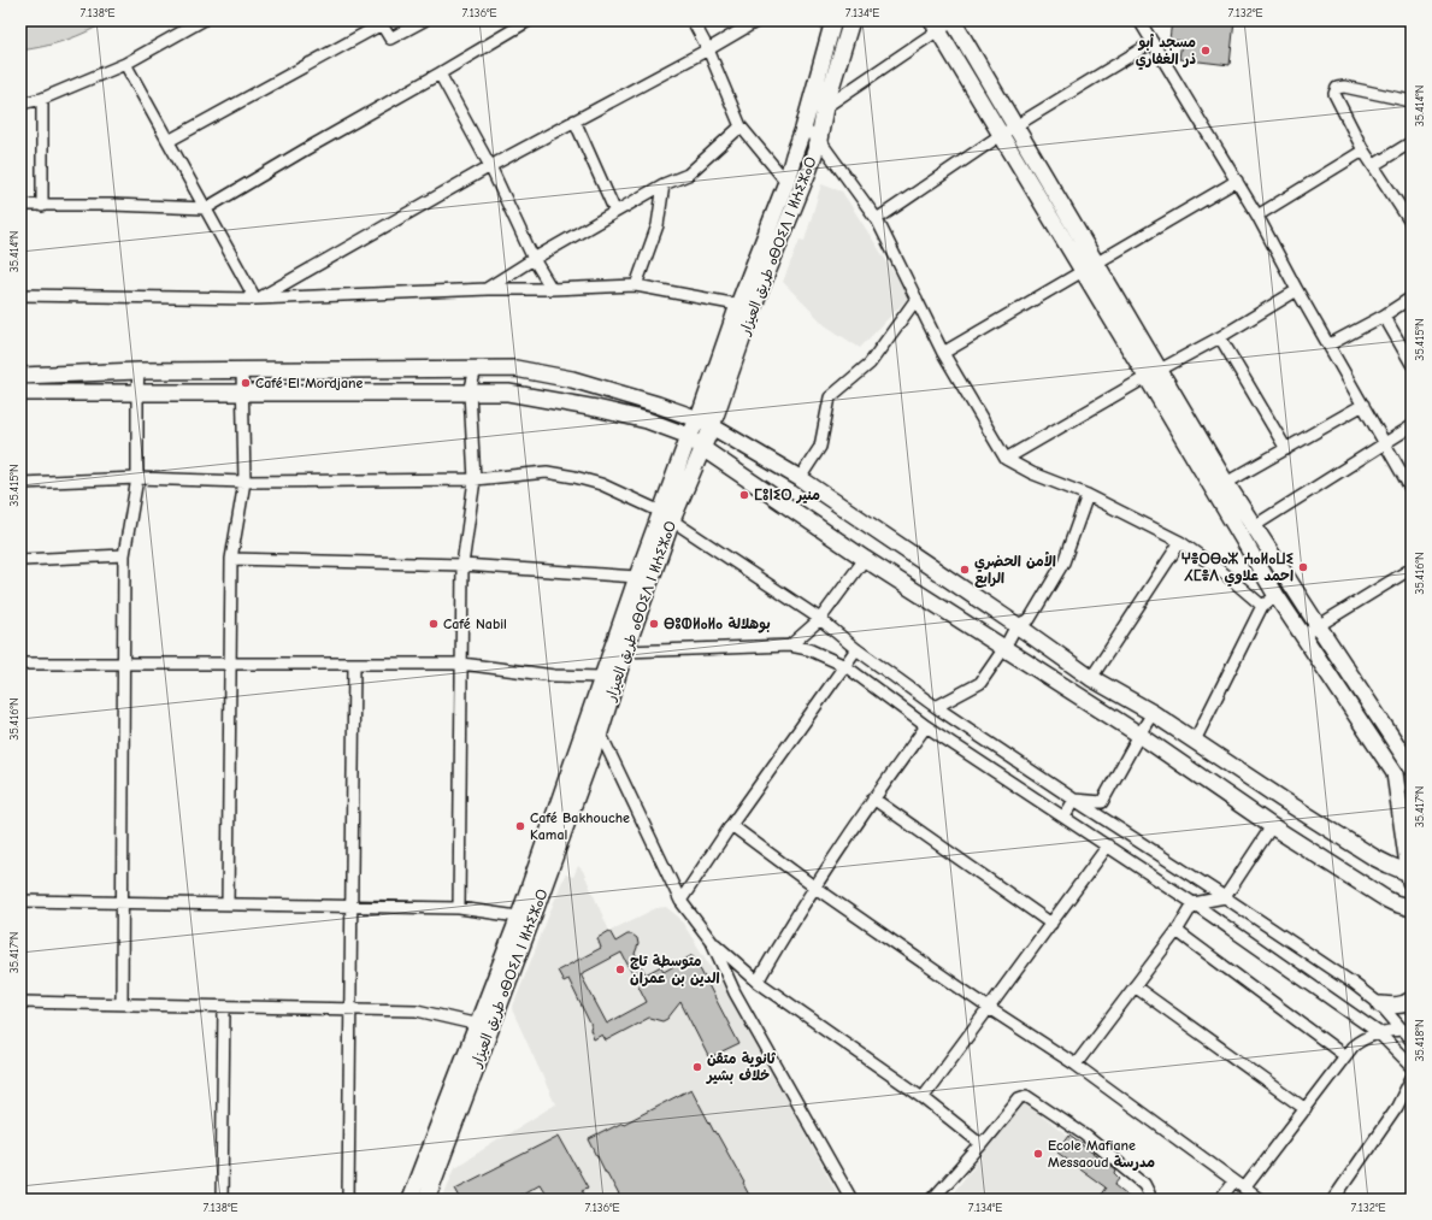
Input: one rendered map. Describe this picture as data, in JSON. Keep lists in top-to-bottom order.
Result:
{
  "streets": {
    "main road": ["طريق العيزار ⴰⴱⵔⵉⴷ ⵏ ⵍⵄⵉⵣⴰⵔ"]
  },
  "places": [
    "مسجد أبو ذر الغفاري",
    "Café El Mordjane",
    "ⵎⵓⵏⵉⵔ منير",
    "ⵖⴻⵔⴱⴰⵣ ⵄⴰⵍⴰⵡⵉ ⵃⵎⴻⴷ احمد علاوي",
    "الأمن الحضري الرابع",
    "Café Nabil",
    "ⴱⵓⵀⵍⴰⵍⴰ بوهلالة",
    "Café Bakhouche Kamal",
    "متوسطة تاج الدين بن عمران",
    "ثانوية متقن خلاف بشير",
    "Ecole Mafiane Messaoud مدرسة"
  ],
  "coordinates": [
    "7.138°E",
    "7.136°E",
    "7.134°E",
    "7.132°E",
    "35.414°N",
    "35.415°N",
    "35.416°N",
    "35.417°N",
    "35.418°N"
  ]
}
